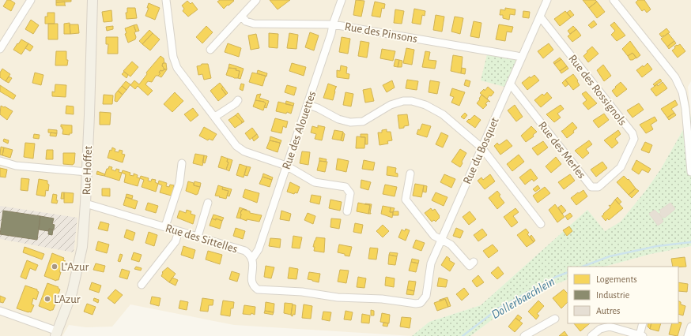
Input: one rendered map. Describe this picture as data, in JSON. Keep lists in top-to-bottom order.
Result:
{
  "streets": {
    "main road": ["Rue Hoffet"],
    "street": [
      "Rue des Pinsons",
      "Rue des Rossignols",
      "Rue des Alouettes",
      "Rue des Merles",
      "Rue du Bosquet",
      "Rue des Sittelles"
    ]
  },
  "crossings": [
    ["Rue des Pinsons", "Rue des Alouettes"],
    ["Rue des Pinsons", "Rue du Bosquet"],
    ["Rue des Rossignols", "Rue des Merles"],
    ["Rue des Rossignols", "Rue du Bosquet"],
    ["Rue des Alouettes", "Rue des Sittelles"],
    ["Rue des Merles", "Rue du Bosquet"],
    ["Rue du Bosquet", "Rue des Sittelles"],
    ["Rue Hoffet", "Rue des Sittelles"]
  ],
  "water": ["Dollerbaechlein"],
  "places": ["L\"Azur", "L'Azur"],
  "legend": ["Logements", "Industrie", "Autres"]
}
